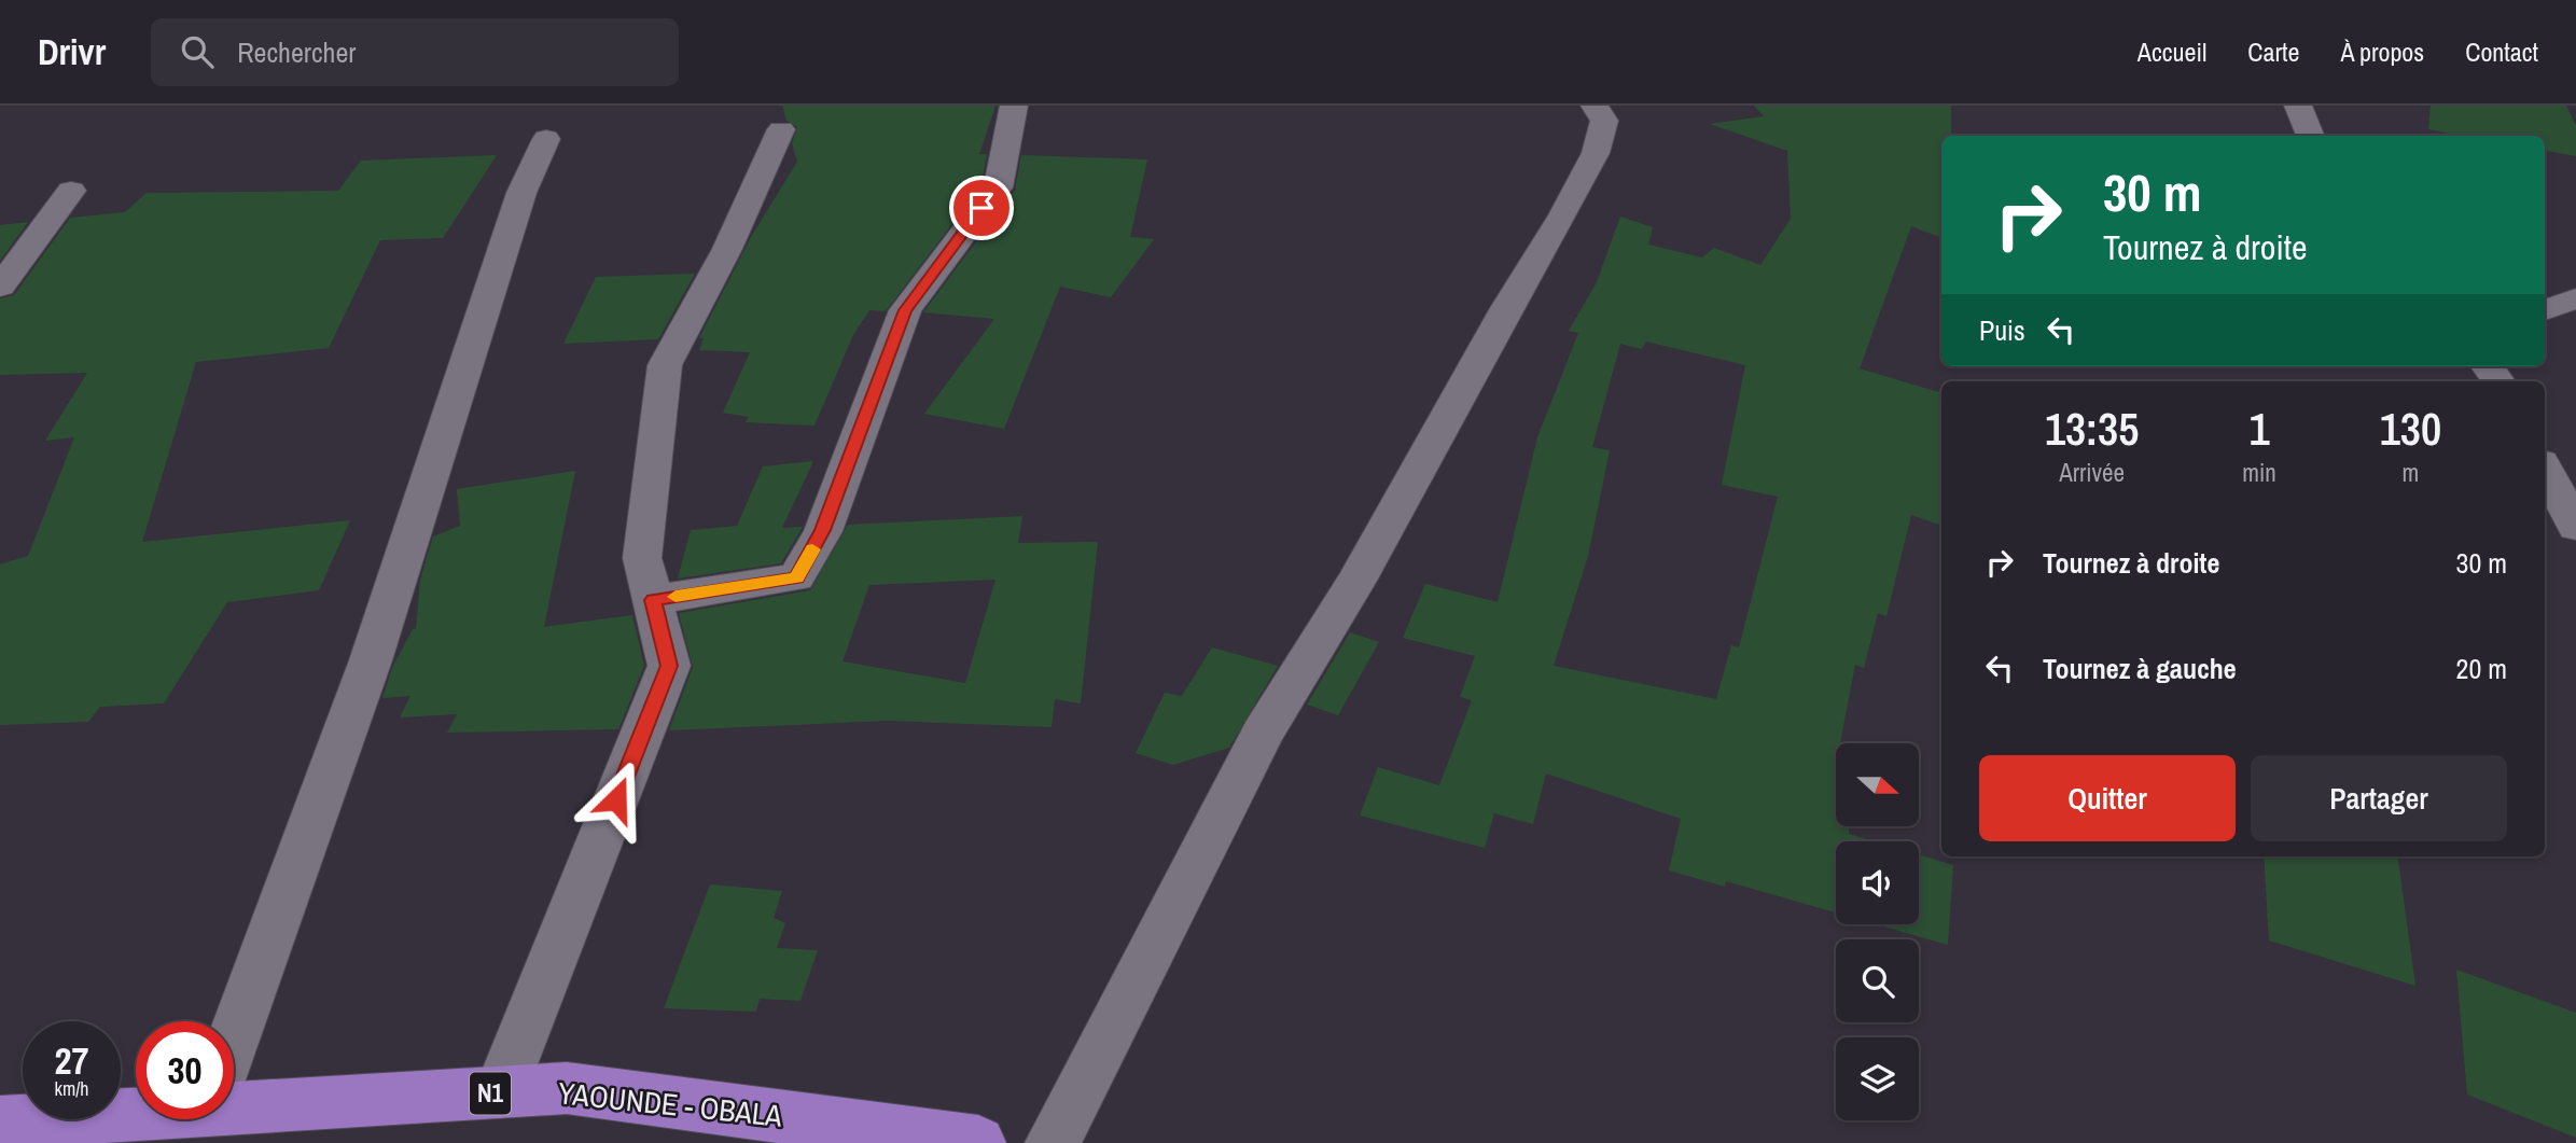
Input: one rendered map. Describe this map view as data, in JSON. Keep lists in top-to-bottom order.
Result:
{
  "streets": {
    "highway": ["N1", "YAOUNDE - OBALA"]
  },
  "north": "right",
  "page": {
    "header": "Drivr",
    "search": "Rechercher",
    "nav": [
      "Accueil",
      "Carte",
      "À propos",
      "Contact"
    ],
    "turn": ["30 m", "Tournez à droite"],
    "then": "Puis",
    "eta": [
      "13:35",
      "Arrivée",
      "1",
      "min",
      "130",
      "m"
    ],
    "list": [
      {
        "name": "Tournez à droite",
        "value": "30 m"
      },
      {
        "name": "Tournez à gauche",
        "value": "20 m"
      }
    ],
    "buttons": ["Quitter", "Partager"],
    "speed": "27 km/h",
    "limit": "30"
  }
}
